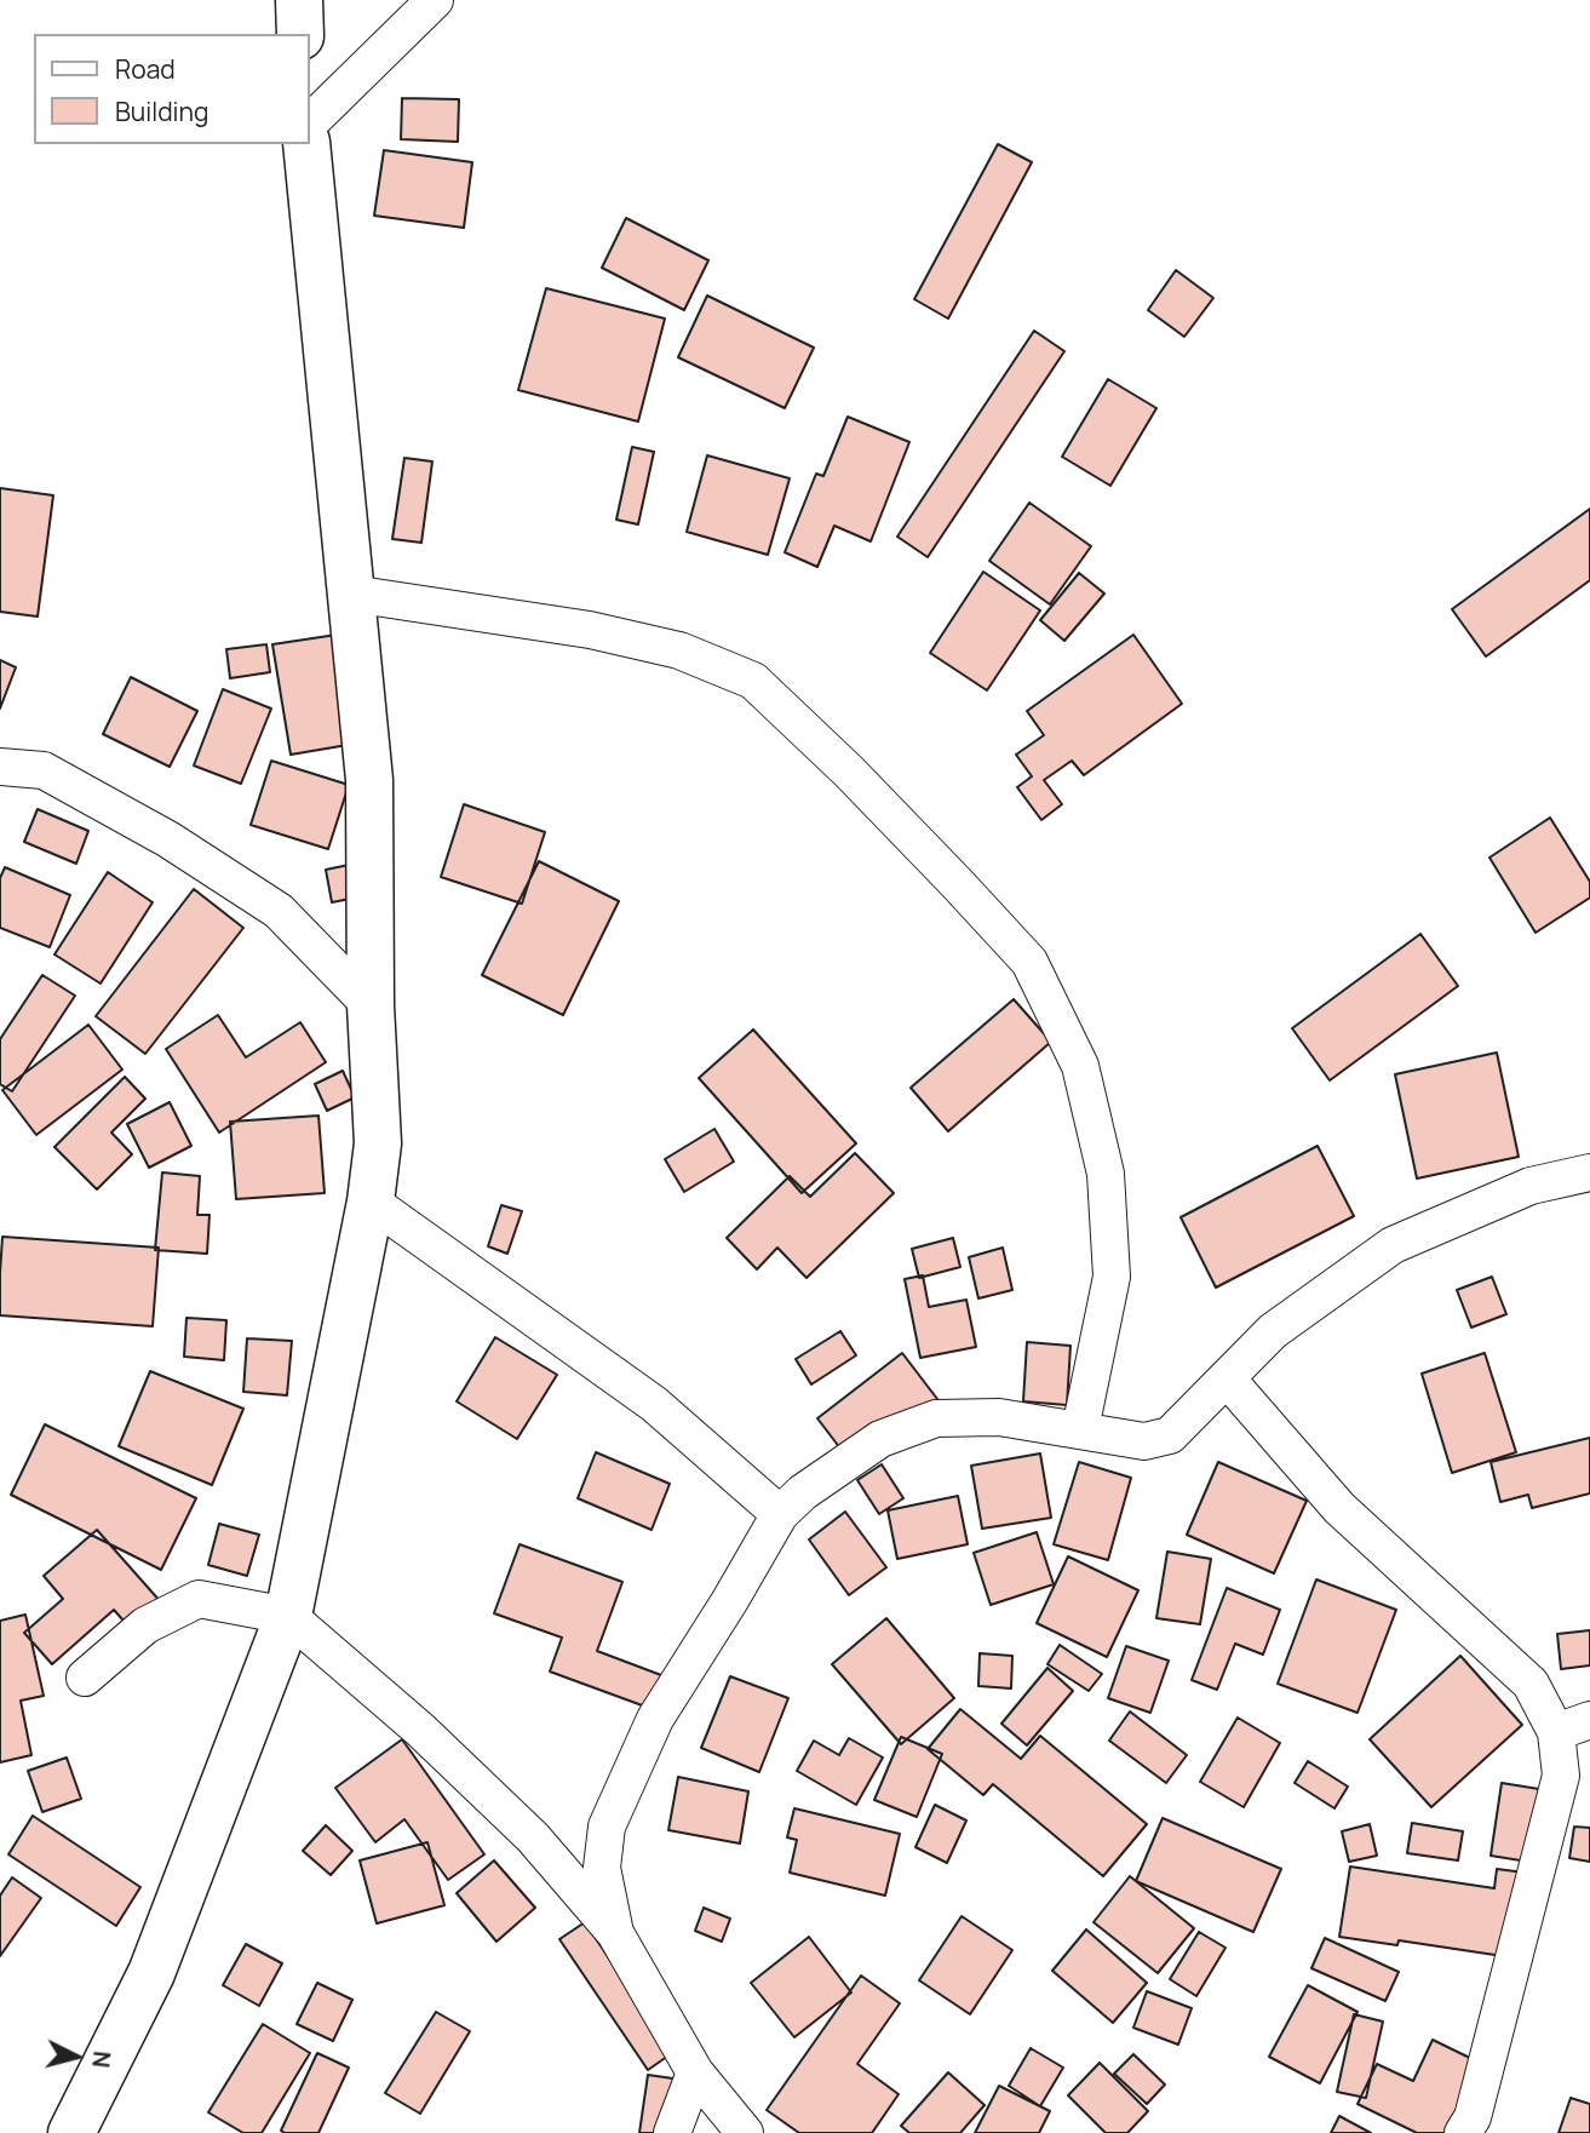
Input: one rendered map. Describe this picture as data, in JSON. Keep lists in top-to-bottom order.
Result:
{
  "legend": ["Road", "Building"],
  "north": "right"
}
